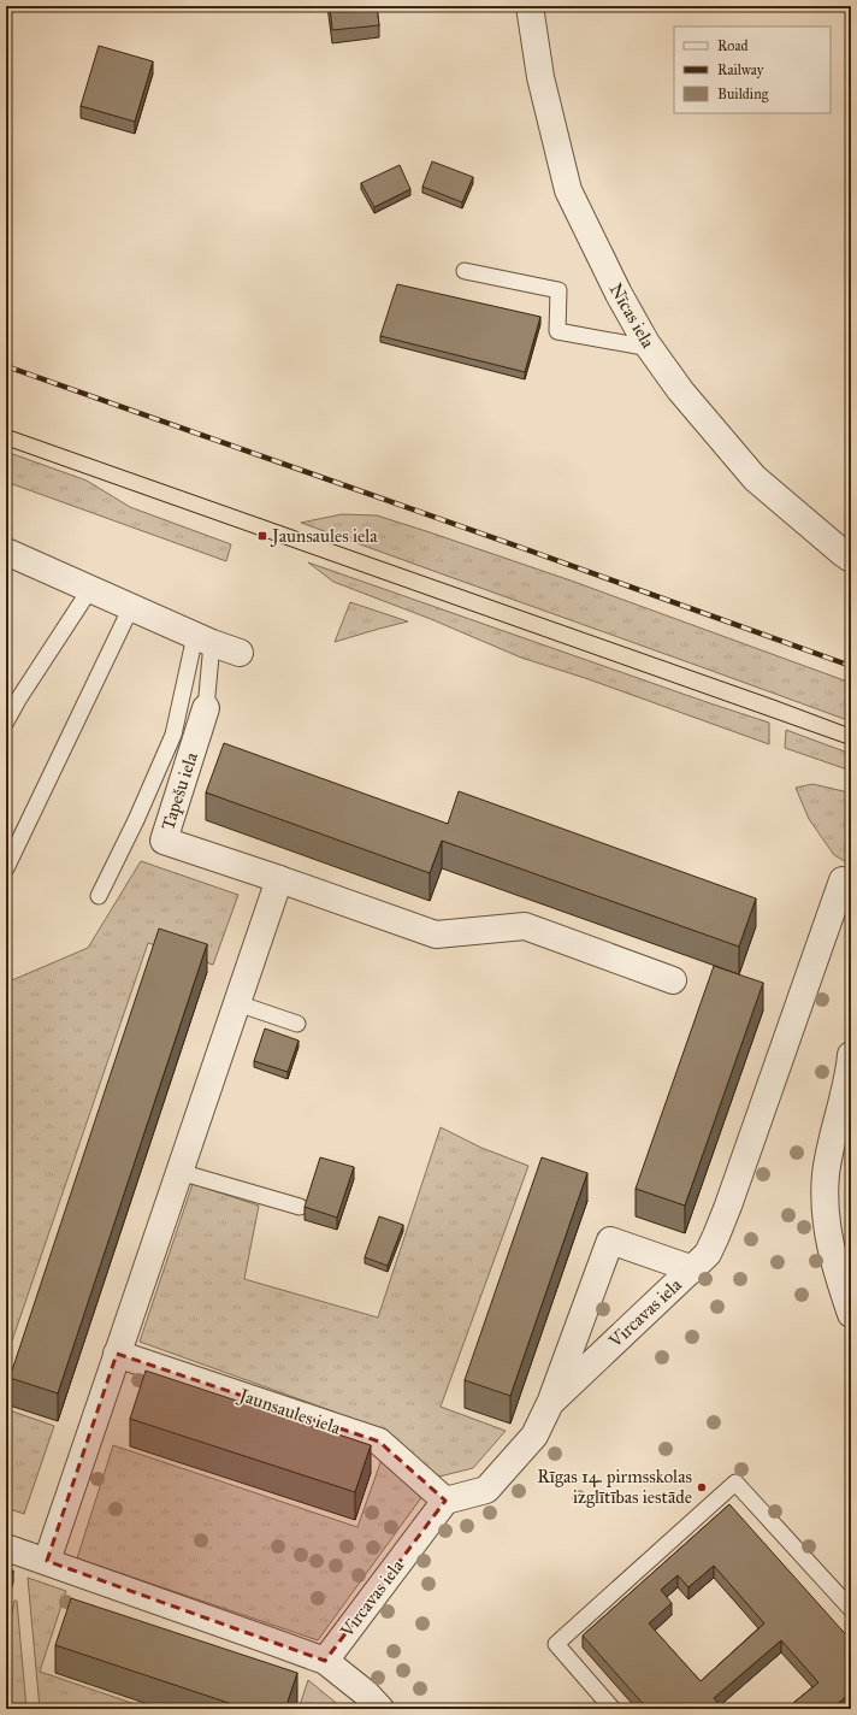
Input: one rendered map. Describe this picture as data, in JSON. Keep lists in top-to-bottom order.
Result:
{
  "streets": {
    "street": [
      "Nīcas iela",
      "Tapešu iela",
      "Vircavas iela",
      "Jaunsaules iela"
    ]
  },
  "crossings": [
    ["Vircavas iela", "Jaunsaules iela"]
  ],
  "places": {
    "transit": ["Jaunsaules iela"],
    "other": ["Rīgas 14. pirmsskolas izglītības iestāde"]
  },
  "legend": ["Road", "Railway", "Building"]
}
